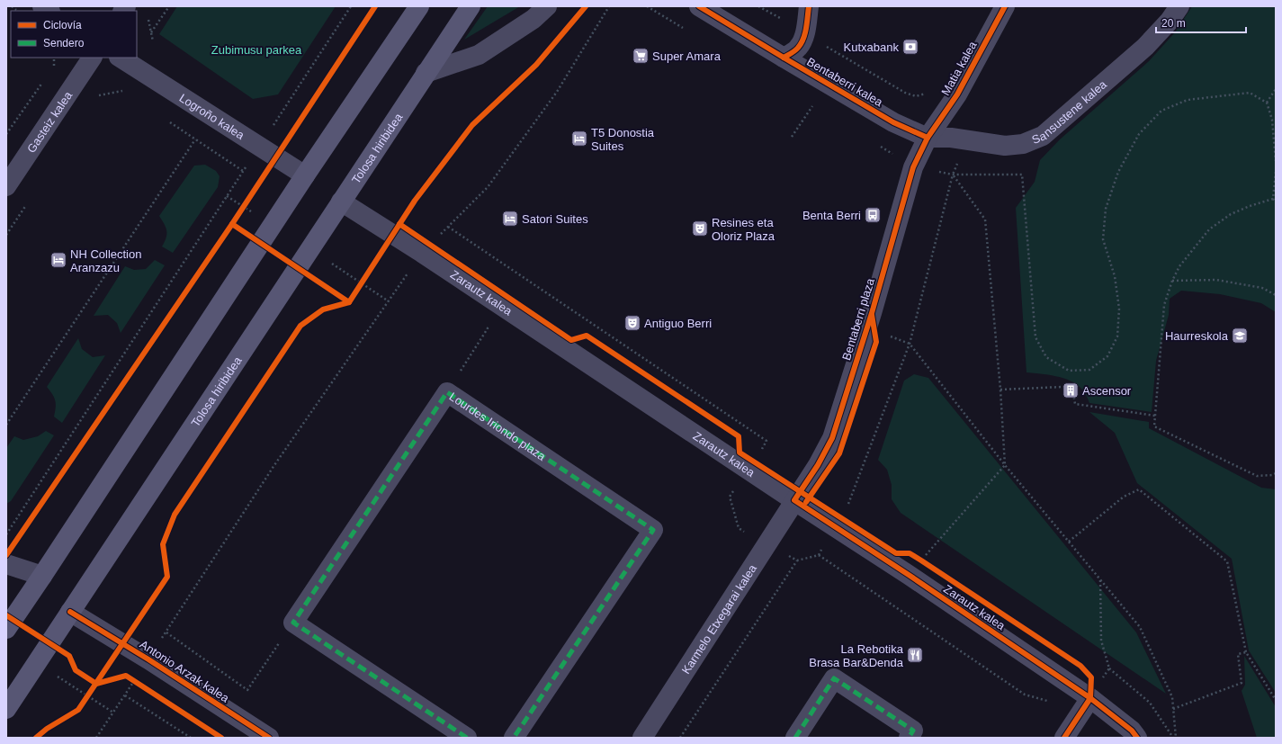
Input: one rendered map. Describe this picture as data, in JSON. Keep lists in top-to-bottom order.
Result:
{
  "streets": {
    "main road": ["Tolosa hiribidea"],
    "street": [
      "Matia kalea",
      "Bentaberri kalea",
      "Sansustene kalea",
      "Logroño kalea",
      "Gasteiz kalea",
      "Zarautz kalea",
      "Bentaberri plaza",
      "Lourdes Iriondo plaza",
      "Karmelo Etxegarai kalea",
      "Antonio Arzak kalea"
    ]
  },
  "crossings": [
    ["Matia kalea", "Bentaberri kalea"],
    ["Matia kalea", "Sansustene kalea"],
    ["Matia kalea", "Bentaberri plaza"],
    ["Bentaberri kalea", "Sansustene kalea"],
    ["Bentaberri kalea", "Bentaberri plaza"],
    ["Sansustene kalea", "Bentaberri plaza"],
    ["Tolosa hiribidea", "Zarautz kalea"],
    ["Tolosa hiribidea", "Antonio Arzak kalea"],
    ["Zarautz kalea", "Bentaberri plaza"],
    ["Zarautz kalea", "Karmelo Etxegarai kalea"],
    ["Bentaberri plaza", "Karmelo Etxegarai kalea"]
  ],
  "parks": ["Zubimusu parkea"],
  "places": {
    "bank": ["Kutxabank"],
    "supermarket": ["Super Amara"],
    "hotel": ["T5 Donostia Suites", "Satori Suites", "NH Collection Aranzazu"],
    "bus stop": ["Benta Berri"],
    "theatre": ["Resines eta Oloriz Plaza", "Antiguo Berri"],
    "school or university": ["Haurreskola"],
    "building": ["Ascensor"],
    "restaurant": ["La Rebotika Brasa Bar&Denda"]
  },
  "legend": ["Ciclovía", "Sendero"],
  "scale_bar": "20 m"
}
